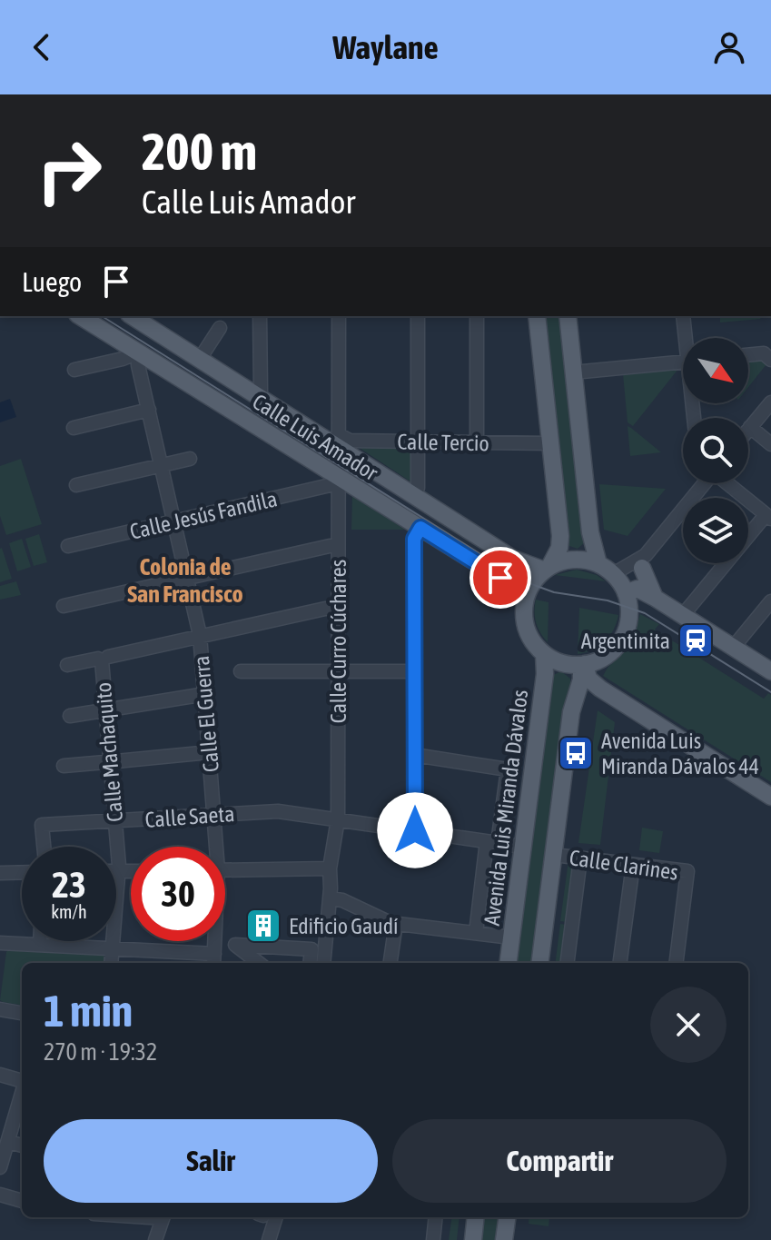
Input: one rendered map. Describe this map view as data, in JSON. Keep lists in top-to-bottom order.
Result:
{
  "streets": {
    "main road": ["Calle Luis Amador", "Avenida Luis Miranda Dávalos"],
    "street": [
      "Calle Tercio",
      "Calle Jesús Fandila",
      "Calle Curro Cúchares",
      "Calle El Guerra",
      "Calle Machaquito",
      "Calle Saeta",
      "Calle Clarines"
    ]
  },
  "crossings": [
    ["Calle Luis Amador", "Calle Tercio"],
    ["Calle Luis Amador", "Calle Jesús Fandila"],
    ["Calle Luis Amador", "Calle Curro Cúchares"],
    ["Calle Luis Amador", "Calle El Guerra"],
    ["Calle Luis Amador", "Avenida Luis Miranda Dávalos"],
    ["Calle Tercio", "Calle Curro Cúchares"],
    ["Calle Jesús Fandila", "Calle Curro Cúchares"],
    ["Calle Jesús Fandila", "Calle El Guerra"],
    ["Calle Curro Cúchares", "Calle Saeta"],
    ["Calle El Guerra", "Calle Saeta"],
    ["Calle Machaquito", "Calle Saeta"],
    ["Avenida Luis Miranda Dávalos", "Calle Saeta"]
  ],
  "districts": ["Colonia de San Francisco"],
  "places": {
    "station": ["Argentinita"],
    "bus stop": ["Avenida Luis Miranda Dávalos 44"],
    "building": ["Edificio Gaudí"]
  },
  "north": "bottom right",
  "page": {
    "header": "Waylane",
    "turn": ["200 m", "Calle Luis Amador"],
    "then": "Luego",
    "speed": "23 km/h",
    "limit": "30",
    "heading": ["1 min", "270 m · 19:32"],
    "buttons": ["Salir", "Compartir"]
  }
}
